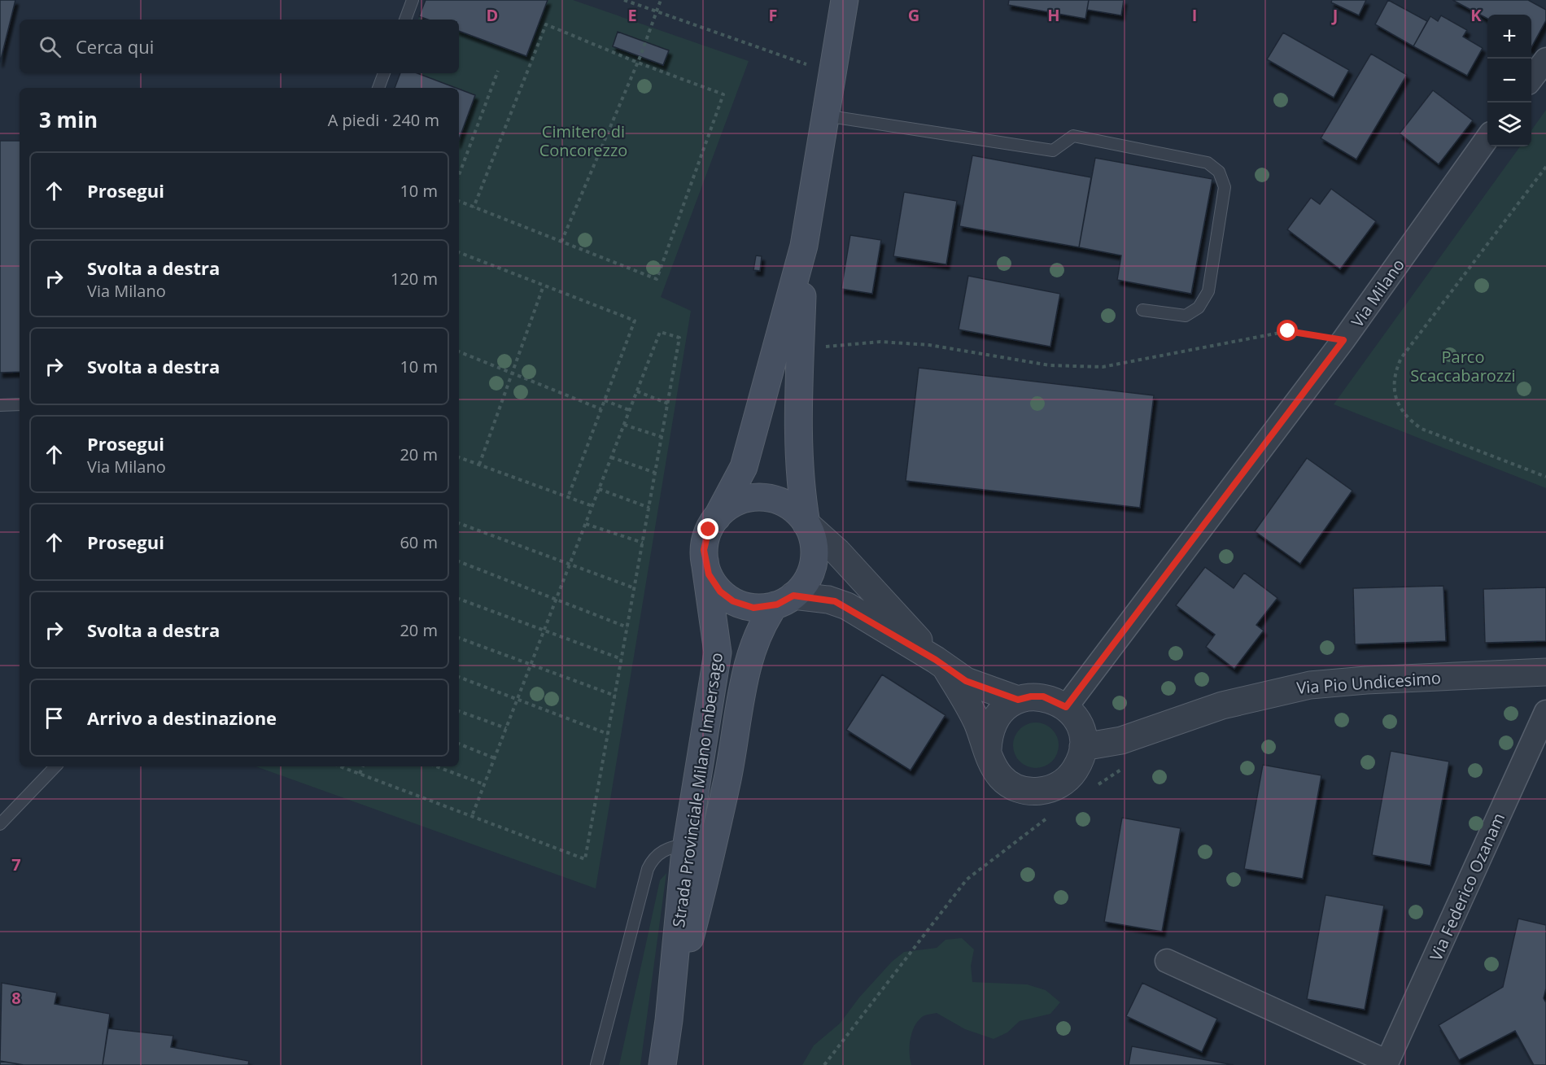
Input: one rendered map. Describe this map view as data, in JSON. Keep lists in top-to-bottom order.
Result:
{
  "streets": {
    "main road": ["Strada Provinciale Milano Imbersago"],
    "street": ["Via Milano", "Via Pio Undicesimo", "Via Federico Ozanam"]
  },
  "crossings": [
    ["Via Milano", "Via Pio Undicesimo"]
  ],
  "parks": ["Cimitero di Concorezzo", "Parco Scaccabarozzi"],
  "page": {
    "map_buttons": ["+", "−"],
    "search": "Cerca qui",
    "heading": ["3 min", "A piedi · 240 m"],
    "list": [
      ["Prosegui", "10 m"],
      ["Svolta a destra", "Via Milano", "120 m"],
      ["Svolta a destra", "10 m"],
      ["Prosegui", "Via Milano", "20 m"],
      ["Prosegui", "60 m"],
      ["Svolta a destra", "20 m"],
      "Arrivo a destinazione"
    ]
  },
  "grid": {
    "columns": [
      "D",
      "E",
      "F",
      "G",
      "H",
      "I",
      "J",
      "K"
    ],
    "rows": ["7", "8"]
  }
}
